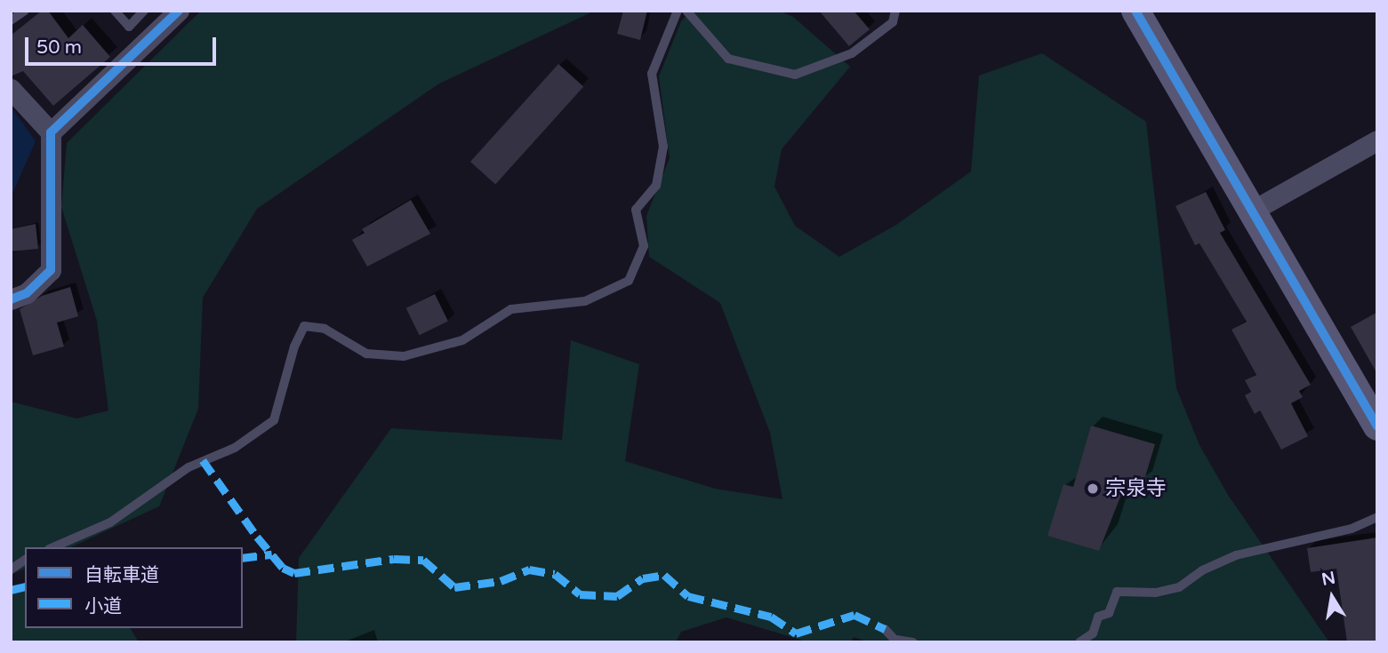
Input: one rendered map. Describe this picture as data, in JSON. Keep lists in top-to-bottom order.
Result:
{
  "places": ["宗泉寺"],
  "legend": ["自転車道", "小道"],
  "scale_bar": "50 m",
  "north": "top"
}
